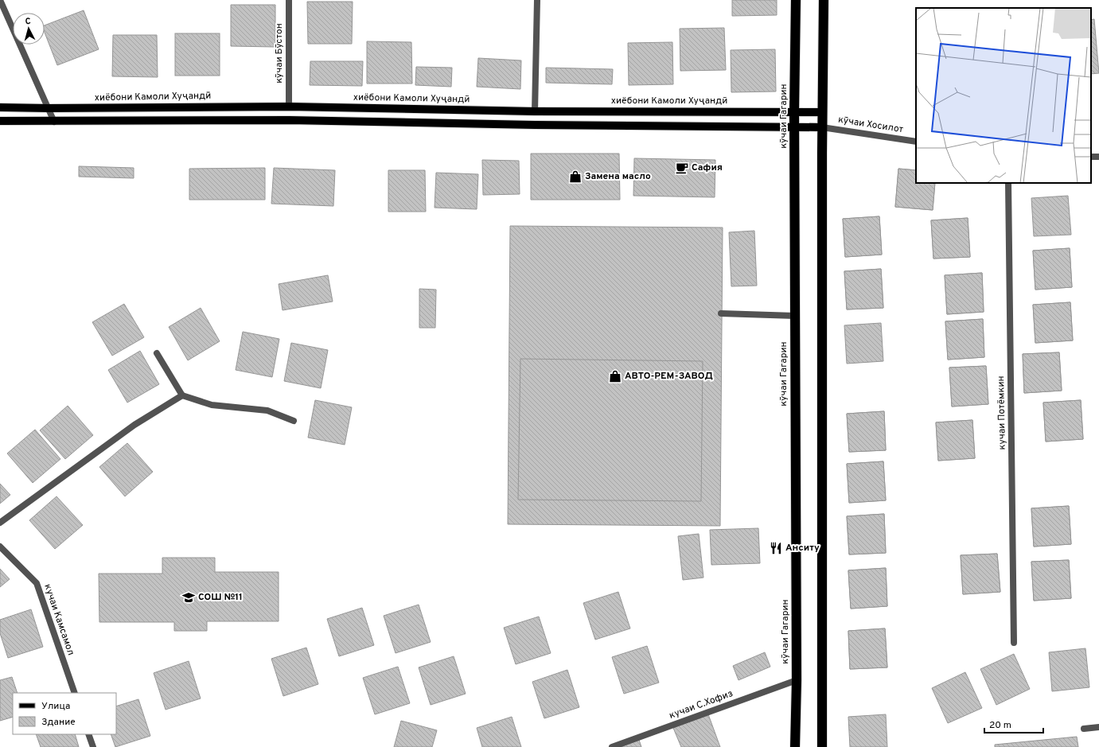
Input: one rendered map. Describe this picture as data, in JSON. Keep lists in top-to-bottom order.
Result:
{
  "streets": {
    "highway": ["кӯчаи Гагарин"],
    "main road": ["хиёбони Камоли Хуҷандӣ"],
    "street": [
      "кӯчаи Бӯстон",
      "кӯчаи Хосилот",
      "кучаи Потёмкин",
      "кучаи Камсамол",
      "кучаи С.Хофиз"
    ]
  },
  "crossings": [
    ["кӯчаи Бӯстон", "хиёбони Камоли Хуҷандӣ"],
    ["хиёбони Камоли Хуҷандӣ", "кӯчаи Гагарин"],
    ["кӯчаи Гагарин", "кучаи С.Хофиз"]
  ],
  "places": {
    "cafe": ["Сафия"],
    "shop": ["Замена масло", "АВТО-РЕМ-ЗАВОД"],
    "restaurant": ["Анситу"],
    "school or university": ["СОШ №11"]
  },
  "legend": ["Улица", "Здание"],
  "scale_bar": "20 m",
  "north": "top"
}
